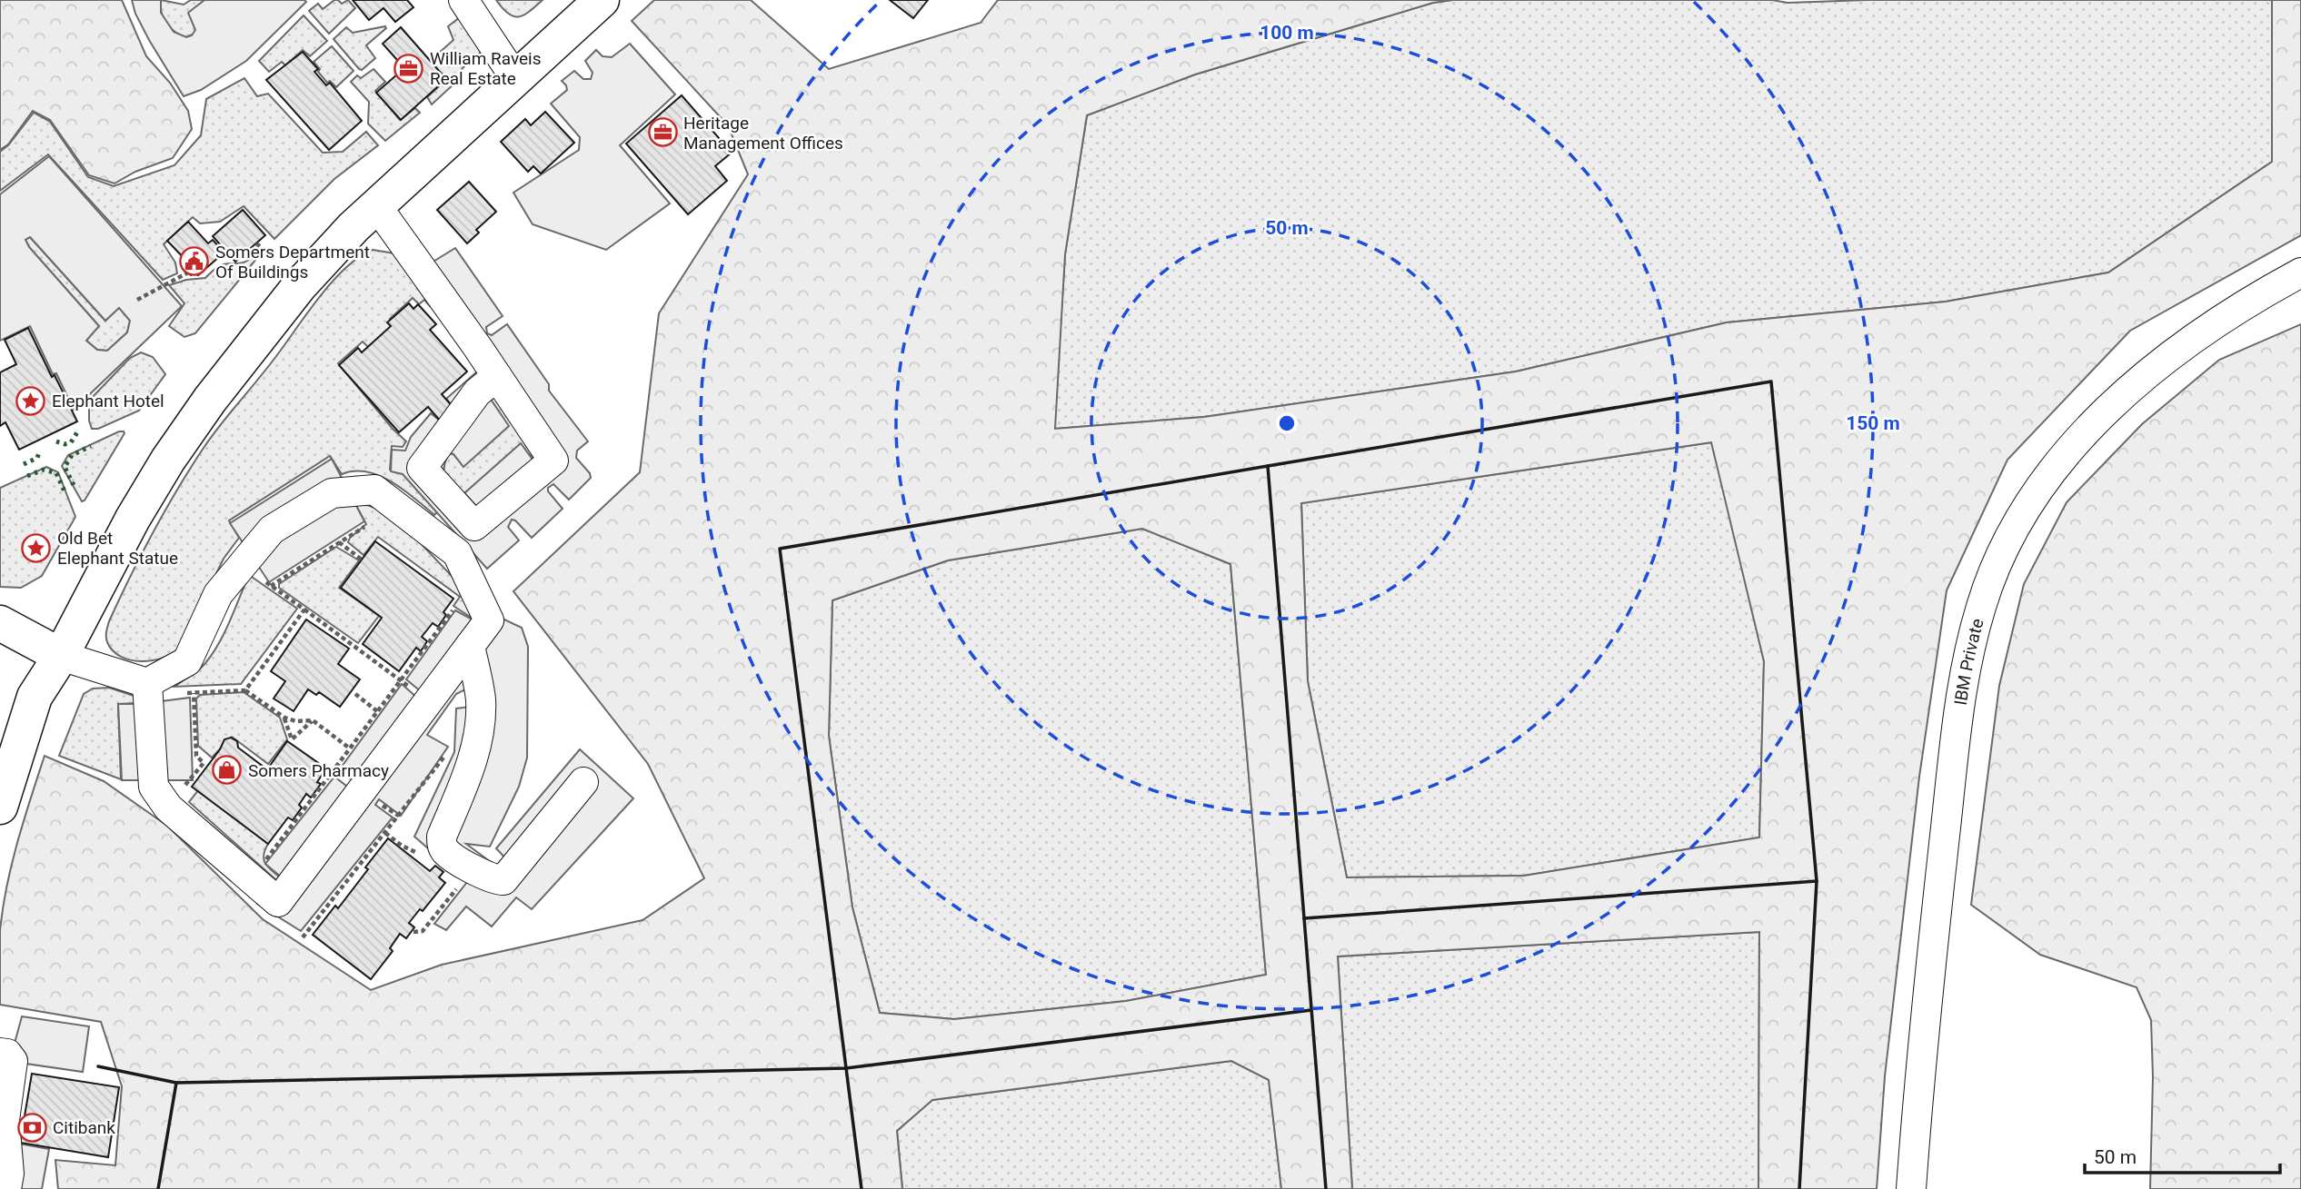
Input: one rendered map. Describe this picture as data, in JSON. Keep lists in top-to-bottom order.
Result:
{
  "streets": {
    "street": ["IBM Private"]
  },
  "places": {
    "office": ["William Raveis Real Estate", "Heritage Management Offices"],
    "public building": ["Somers Department Of Buildings"],
    "place": ["Elephant Hotel", "Old Bet Elephant Statue"],
    "shop": ["Somers Pharmacy"],
    "bank": ["Citibank"]
  },
  "scale_bar": "50 m",
  "rings": ["100 m", "50 m", "150 m"]
}
